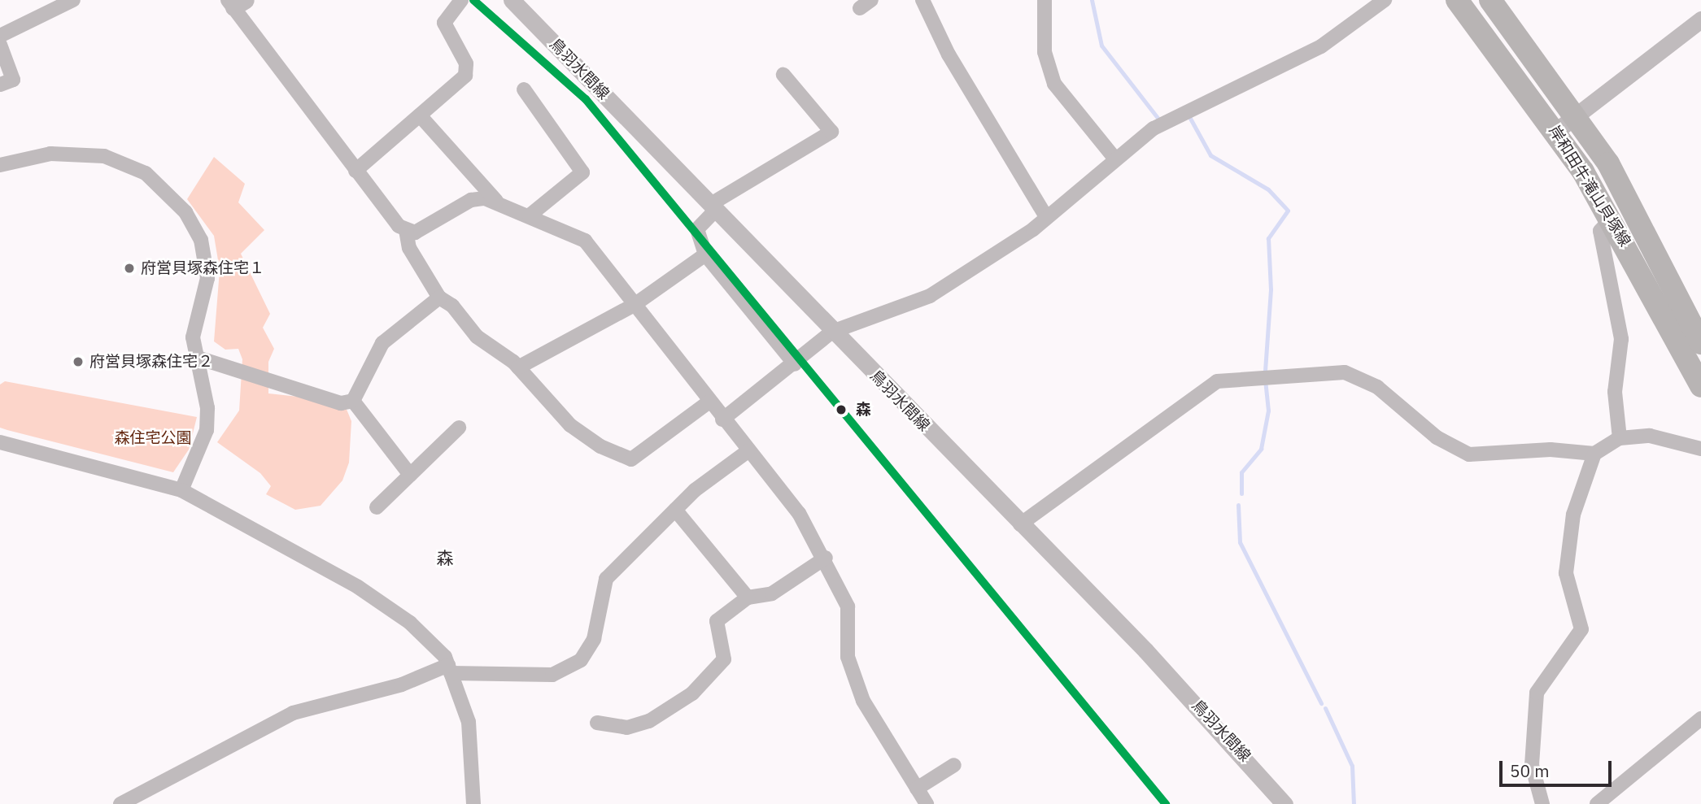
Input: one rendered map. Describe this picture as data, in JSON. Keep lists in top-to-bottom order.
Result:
{
  "streets": {
    "main road": ["岸和田牛滝山貝塚線"],
    "street": ["鳥羽水間線"]
  },
  "districts": ["森"],
  "parks": ["森住宅公園"],
  "places": ["府営貝塚森住宅１", "府営貝塚森住宅２", "森"],
  "scale_bar": "50 m"
}
